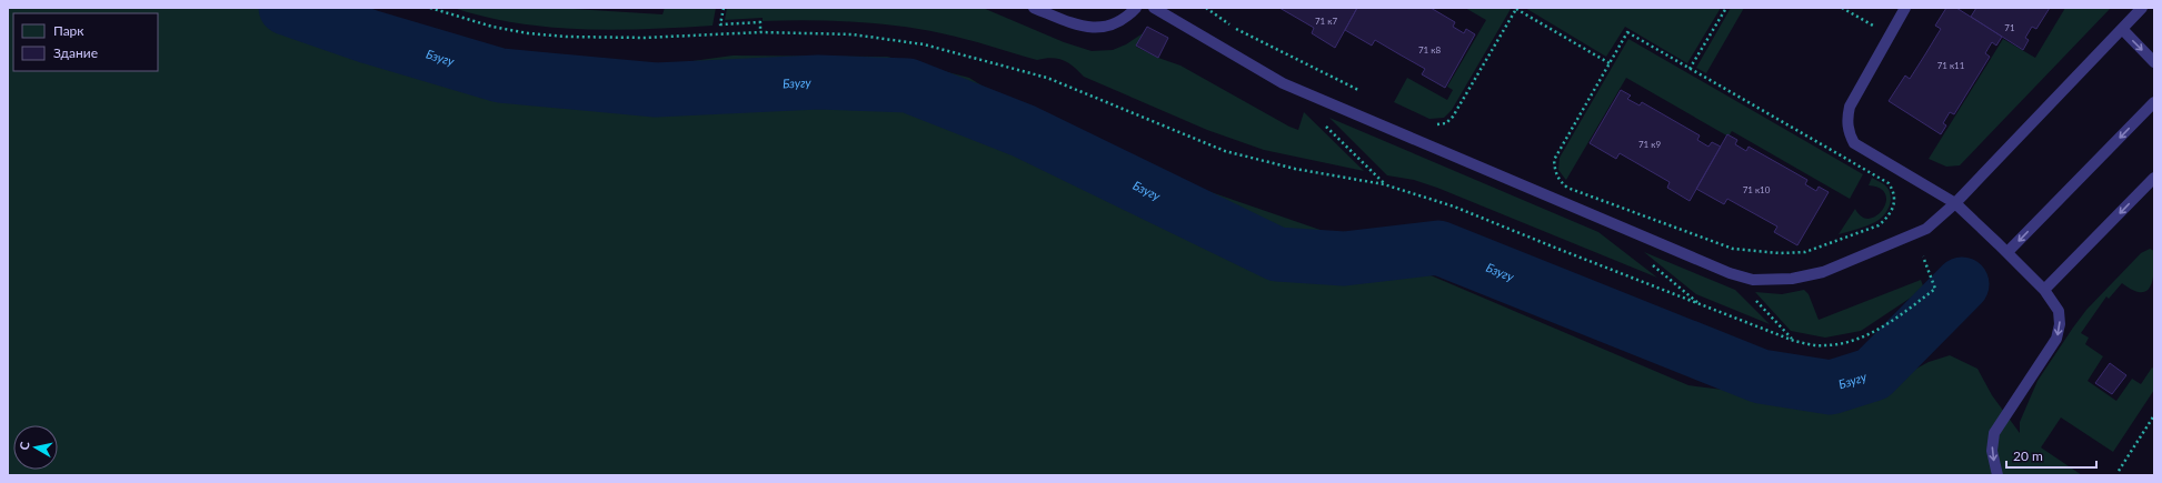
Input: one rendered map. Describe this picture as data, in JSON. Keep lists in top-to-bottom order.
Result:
{
  "water": ["Бзугу"],
  "house_numbers": [
    "71 к7",
    "71",
    "71 к8",
    "71 к11",
    "71 к9",
    "71 к10"
  ],
  "legend": ["Парк", "Здание"],
  "scale_bar": "20 m",
  "north": "left"
}
